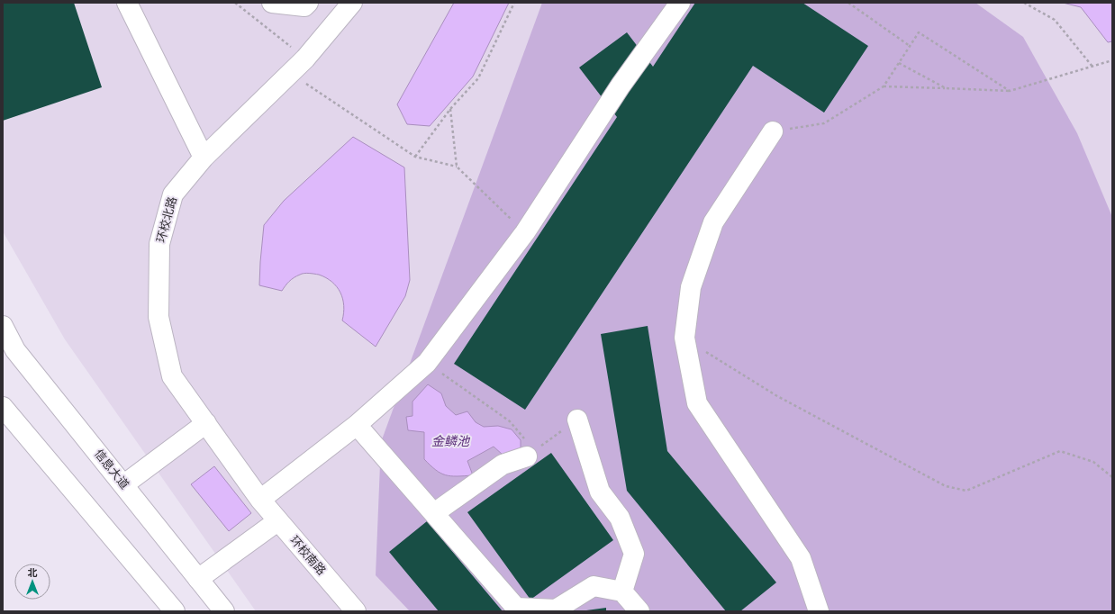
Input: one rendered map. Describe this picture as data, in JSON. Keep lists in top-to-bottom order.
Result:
{
  "streets": {
    "street": ["环校北路", "信息大道", "环校南路"]
  },
  "crossings": [
    ["环校北路", "环校南路"]
  ],
  "water": ["金鳞池"],
  "north": "top"
}
